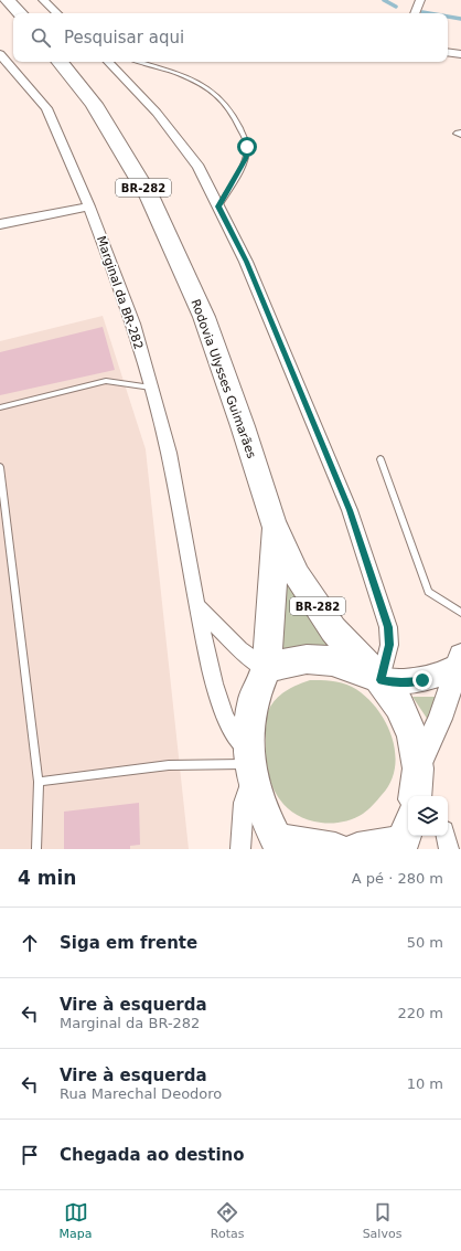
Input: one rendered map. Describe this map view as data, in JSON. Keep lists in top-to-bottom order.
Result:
{
  "streets": {
    "highway": ["BR-282", "Rodovia Ulysses Guimarães"],
    "street": ["Marginal da BR-282"]
  },
  "crossings": [
    ["Marginal da BR-282", "Rodovia Ulysses Guimarães"]
  ],
  "page": {
    "search": "Pesquisar aqui",
    "heading": ["4 min", "A pé · 280 m"],
    "list": [
      ["Siga em frente", "50 m"],
      ["Vire à esquerda", "Marginal da BR-282", "220 m"],
      ["Vire à esquerda", "Rua Marechal Deodoro", "10 m"],
      "Chegada ao destino"
    ],
    "nav": ["Mapa", "Rotas", "Salvos"]
  }
}
